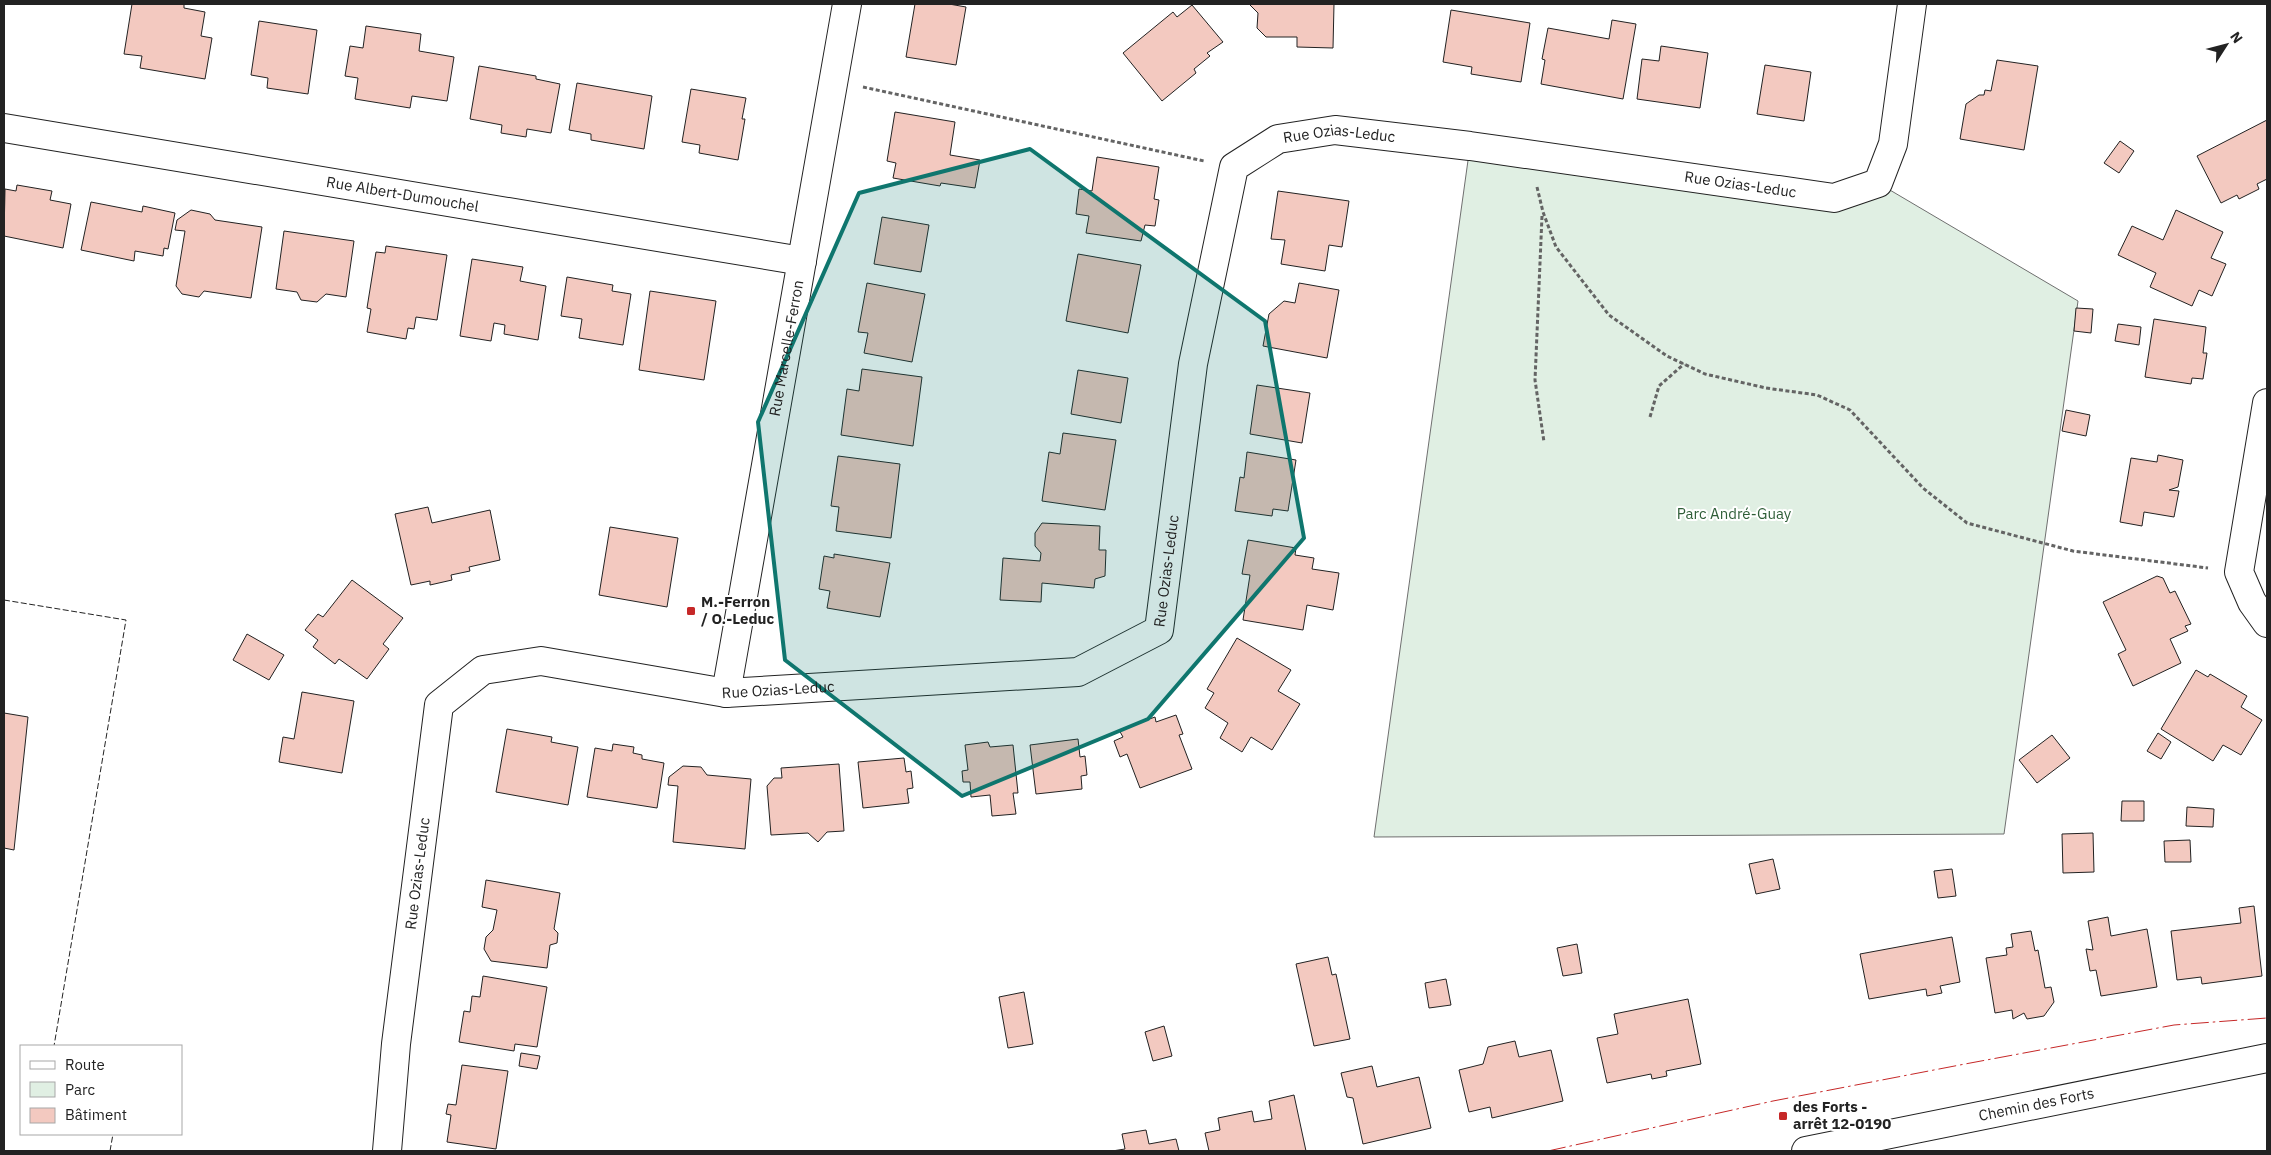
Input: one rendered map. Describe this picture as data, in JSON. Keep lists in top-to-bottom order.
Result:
{
  "streets": {
    "street": [
      "Rue Ozias-Leduc",
      "Rue Albert-Dumouchel",
      "Rue Marcelle-Ferron",
      "Chemin des Forts"
    ]
  },
  "crossings": [
    ["Rue Ozias-Leduc", "Rue Marcelle-Ferron"],
    ["Rue Albert-Dumouchel", "Rue Marcelle-Ferron"]
  ],
  "parks": ["Parc André-Guay"],
  "places": {
    "transit": ["M.-Ferron / O.-Leduc", "des Forts - arrêt 12-0190"]
  },
  "legend": ["Route", "Parc", "Bâtiment"],
  "north": "top right"
}
